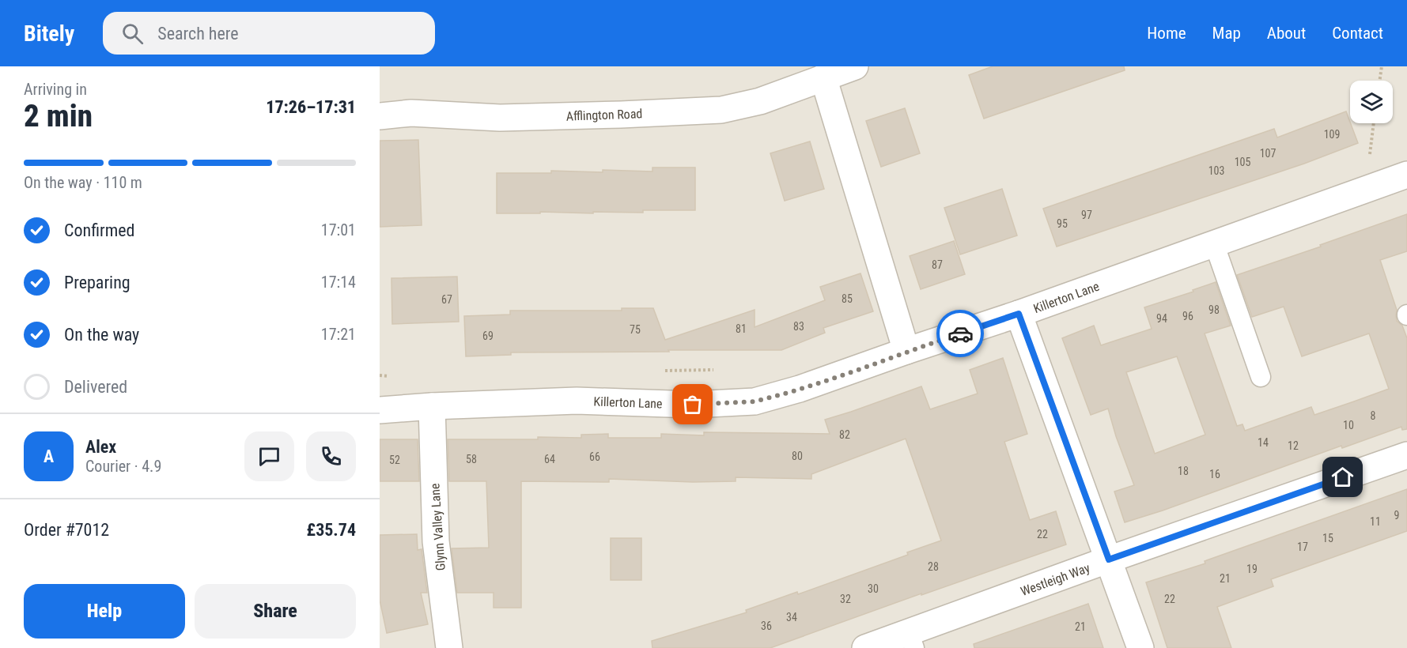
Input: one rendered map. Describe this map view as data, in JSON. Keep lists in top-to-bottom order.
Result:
{
  "streets": {
    "street": [
      "Afflington Road",
      "Killerton Lane",
      "Glynn Valley Lane",
      "Westleigh Way"
    ]
  },
  "crossings": [
    ["Killerton Lane", "Glynn Valley Lane"]
  ],
  "house_numbers": [
    "109",
    "107",
    "105",
    "103",
    "97",
    "95",
    "87",
    "85",
    "67",
    "98",
    "96",
    "94",
    "83",
    "81",
    "75",
    "69",
    "8",
    "10",
    "82",
    "14",
    "12",
    "80",
    "66",
    "58",
    "64",
    "52",
    "18",
    "16",
    "9",
    "11",
    "22",
    "15",
    "17",
    "28",
    "19",
    "21",
    "30",
    "32",
    "22",
    "34",
    "36",
    "21"
  ],
  "page": {
    "header": "Bitely",
    "search": "Search here",
    "nav": [
      "Home",
      "Map",
      "About",
      "Contact"
    ],
    "heading": ["2 min", "Arriving in", "17:26–17:31"],
    "panel": [
      "Alex",
      "Courier · 4.9",
      "Order #7012",
      "£35.74"
    ],
    "bar": "On the way · 110 m",
    "list": [
      ["Confirmed", "17:01"],
      ["Preparing", "17:14"],
      ["On the way", "17:21"],
      "Delivered"
    ],
    "round": "A",
    "buttons": ["Help", "Share"]
  }
}
